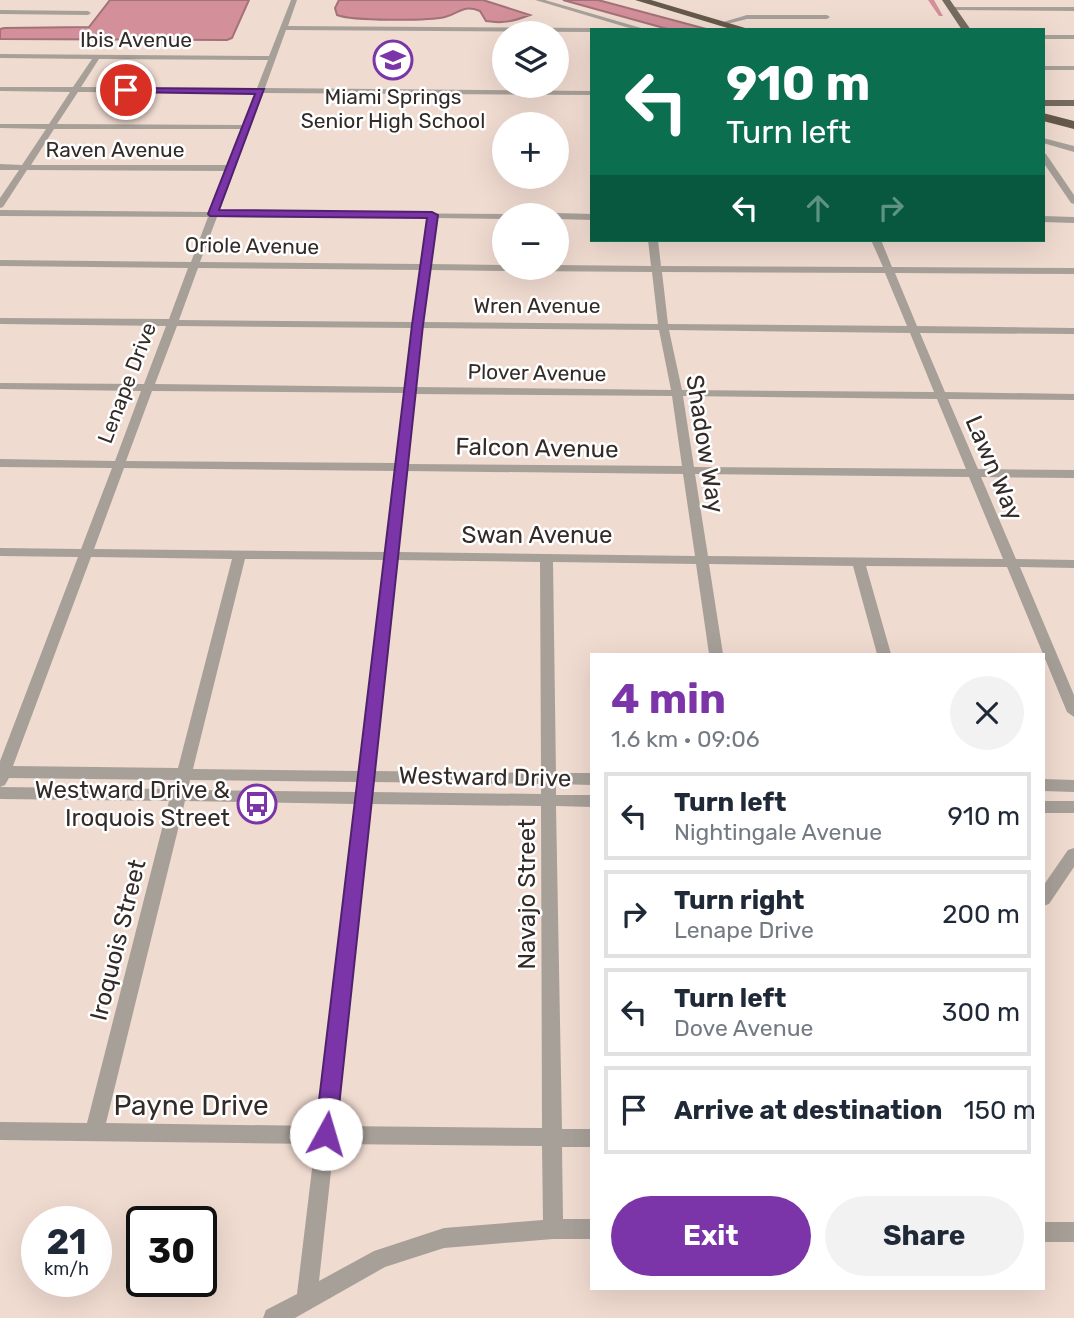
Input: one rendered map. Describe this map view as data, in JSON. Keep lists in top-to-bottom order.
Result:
{
  "streets": {
    "street": [
      "Ibis Avenue",
      "Raven Avenue",
      "Oriole Avenue",
      "Wren Avenue",
      "Plover Avenue",
      "Lenape Drive",
      "Shadow Way",
      "Falcon Avenue",
      "Lawn Way",
      "Swan Avenue",
      "Westward Drive",
      "Navajo Street",
      "Iroquois Street",
      "Payne Drive"
    ]
  },
  "crossings": [
    ["Ibis Avenue", "Lenape Drive"],
    ["Raven Avenue", "Lenape Drive"],
    ["Oriole Avenue", "Lenape Drive"],
    ["Wren Avenue", "Lenape Drive"],
    ["Wren Avenue", "Shadow Way"],
    ["Wren Avenue", "Lawn Way"],
    ["Plover Avenue", "Lenape Drive"],
    ["Plover Avenue", "Shadow Way"],
    ["Plover Avenue", "Lawn Way"],
    ["Lenape Drive", "Falcon Avenue"],
    ["Lenape Drive", "Swan Avenue"],
    ["Lenape Drive", "Westward Drive"],
    ["Shadow Way", "Falcon Avenue"],
    ["Shadow Way", "Swan Avenue"],
    ["Falcon Avenue", "Lawn Way"],
    ["Lawn Way", "Swan Avenue"],
    ["Swan Avenue", "Navajo Street"],
    ["Swan Avenue", "Iroquois Street"],
    ["Westward Drive", "Navajo Street"],
    ["Westward Drive", "Iroquois Street"],
    ["Navajo Street", "Payne Drive"],
    ["Iroquois Street", "Payne Drive"]
  ],
  "places": {
    "school or university": ["Miami Springs Senior High School"],
    "bus stop": ["Westward Drive & Iroquois Street"]
  },
  "page": {
    "map_buttons": ["+", "−"],
    "turn": ["910 m", "Turn left"],
    "heading": ["4 min", "1.6 km · 09:06"],
    "list": [
      {
        "name": "Turn left",
        "note": "Nightingale Avenue",
        "value": "910 m"
      },
      {
        "name": "Turn right",
        "note": "Lenape Drive",
        "value": "200 m"
      },
      {
        "name": "Turn left",
        "note": "Dove Avenue",
        "value": "300 m"
      },
      {
        "name": "Arrive at destination",
        "value": "150 m"
      }
    ],
    "buttons": ["Exit", "Share"],
    "speed": "21 km/h",
    "limit": "30"
  }
}
